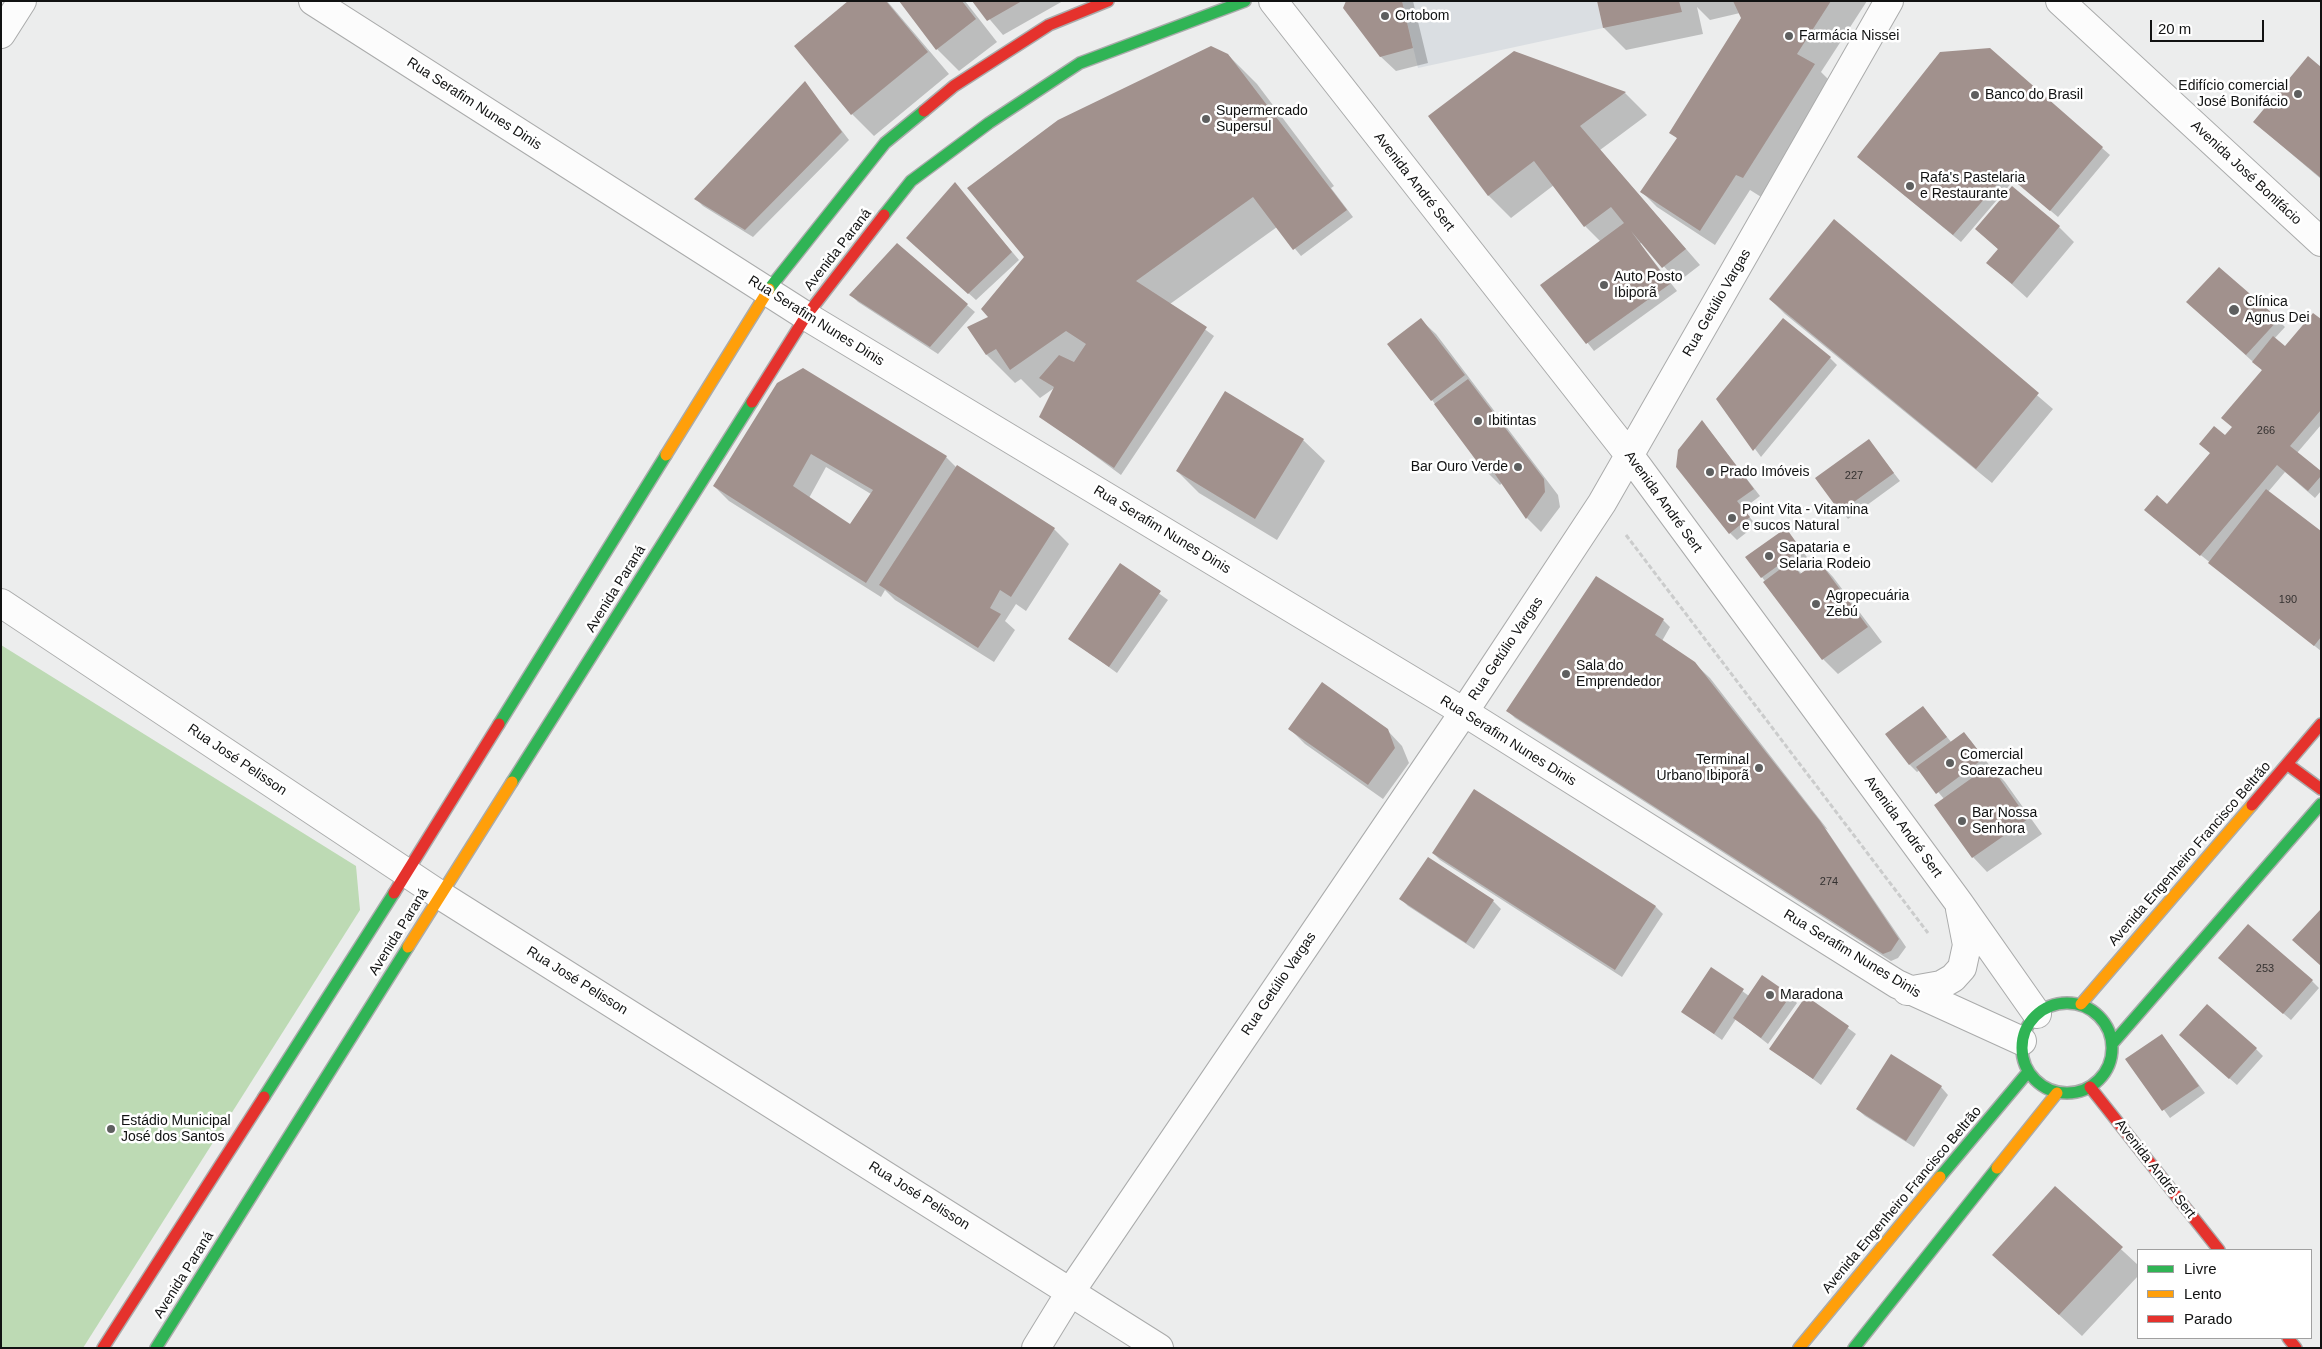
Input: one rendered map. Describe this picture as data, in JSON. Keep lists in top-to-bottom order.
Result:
{
  "streets": {
    "main road": ["Avenida André Sert", "Avenida Paraná", "Avenida Engenheiro Francisco Beltrão"],
    "street": [
      "Rua Serafim Nunes Dinis",
      "Avenida José Bonifácio",
      "Rua Getúlio Vargas",
      "Rua José Pelisson"
    ]
  },
  "crossings": [
    ["Rua Serafim Nunes Dinis", "Avenida André Sert"],
    ["Rua Serafim Nunes Dinis", "Avenida Paraná"],
    ["Rua Serafim Nunes Dinis", "Rua Getúlio Vargas"],
    ["Rua Serafim Nunes Dinis", "Avenida Engenheiro Francisco Beltrão"],
    ["Avenida André Sert", "Rua Getúlio Vargas"],
    ["Avenida André Sert", "Avenida Engenheiro Francisco Beltrão"],
    ["Avenida Paraná", "Rua José Pelisson"],
    ["Rua Getúlio Vargas", "Rua José Pelisson"]
  ],
  "places": [
    "Ortobom",
    "Farmácia Nissei",
    "Edifício comercial José Bonifácio",
    "Banco do Brasil",
    "Supermercado Supersul",
    "Rafa's Pastelaria e Restaurante",
    "Auto Posto Ibiporã",
    "Clínica Agnus Dei",
    "Ibitintas",
    "Bar Ouro Verde",
    "Prado Imóveis",
    "Point Vita - Vitamina e sucos Natural",
    "Sapataria e Selaria Rodeio",
    "Agropecuária Zebú",
    "Sala do Emprendedor",
    "Comercial Soarezacheu",
    "Terminal Urbano Ibiporã",
    "Bar Nossa Senhora",
    "Maradona",
    "Estádio Municipal José dos Santos"
  ],
  "house_numbers": [
    "266",
    "227",
    "190",
    "274",
    "253"
  ],
  "legend": ["Livre", "Lento", "Parado"],
  "scale_bar": "20 m"
}
